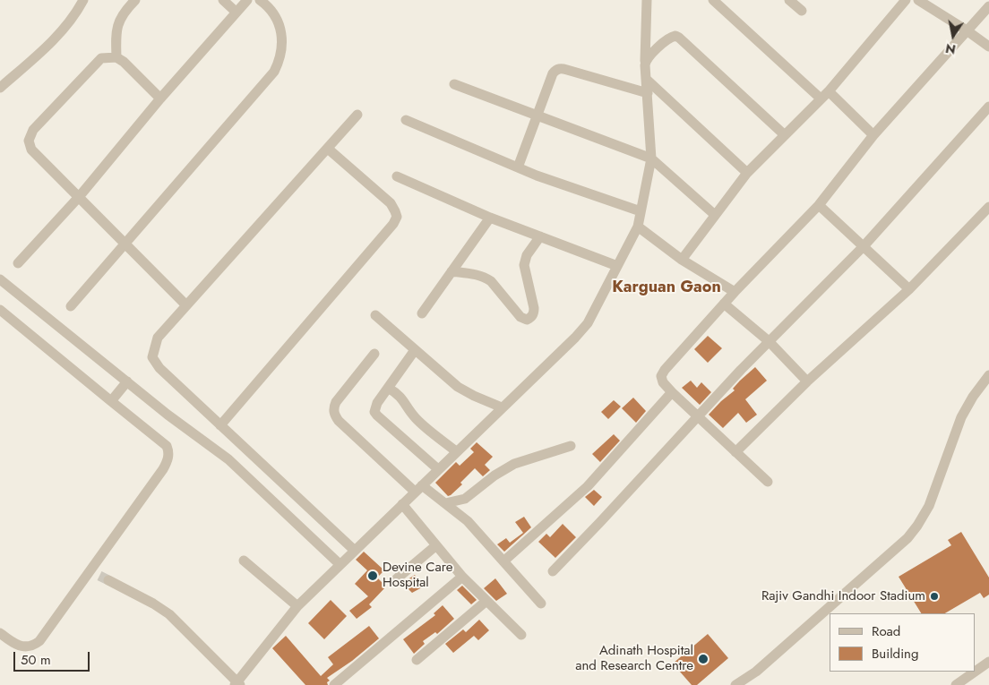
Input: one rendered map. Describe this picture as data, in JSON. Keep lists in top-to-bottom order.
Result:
{
  "districts": ["Karguan Gaon"],
  "places": ["Devine Care Hospital", "Rajiv Gandhi Indoor Stadium", "Adinath Hospital and Research Centre"],
  "legend": ["Road", "Building"],
  "scale_bar": "50 m",
  "north": "bottom"
}
